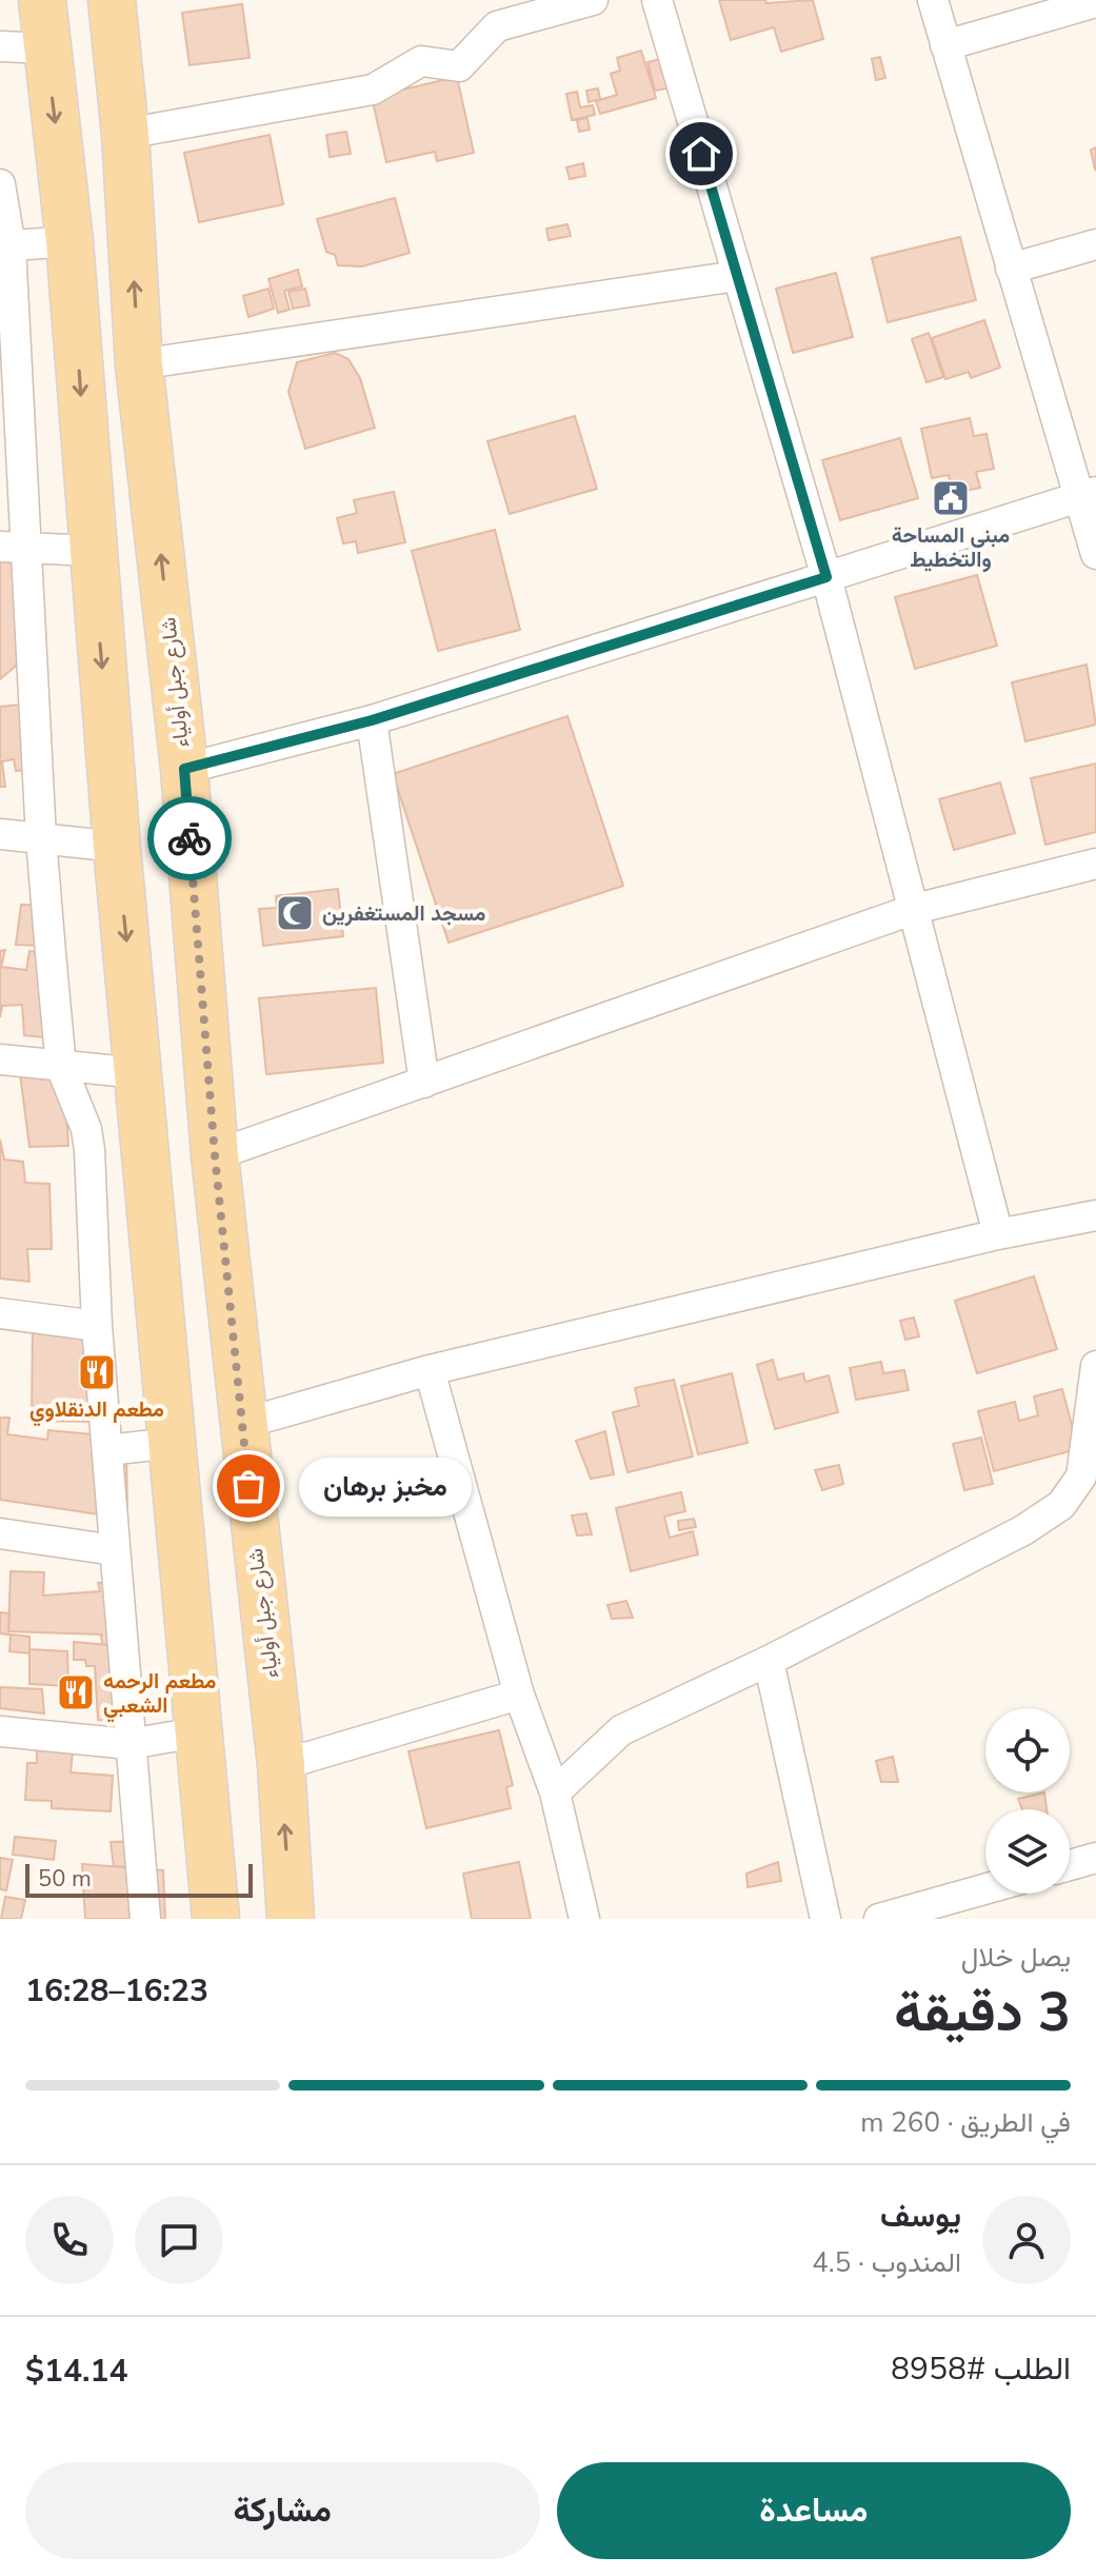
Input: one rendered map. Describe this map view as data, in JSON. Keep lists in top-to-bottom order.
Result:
{
  "streets": {
    "main road": ["شارع جبل أولياء"]
  },
  "places": {
    "public building": ["مبنى المساحة والتخطيط"],
    "mosque": ["مسجد المستغفرين"],
    "restaurant": ["مطعم الدنقلاوي", "مطعم الرحمه الشعبي"],
    "other": ["مخبز برهان"]
  },
  "scale_bar": "50 m",
  "page": {
    "bubble": "مخبز برهان",
    "scale": "50 m",
    "heading": ["3 دقيقة", "يصل خلال", "16:23–16:28"],
    "panel": [
      "يوسف",
      "المندوب · 4.5",
      "الطلب #8958",
      "$14.14"
    ],
    "bar": "في الطريق · 260 m",
    "buttons": ["مساعدة", "مشاركة"]
  }
}
